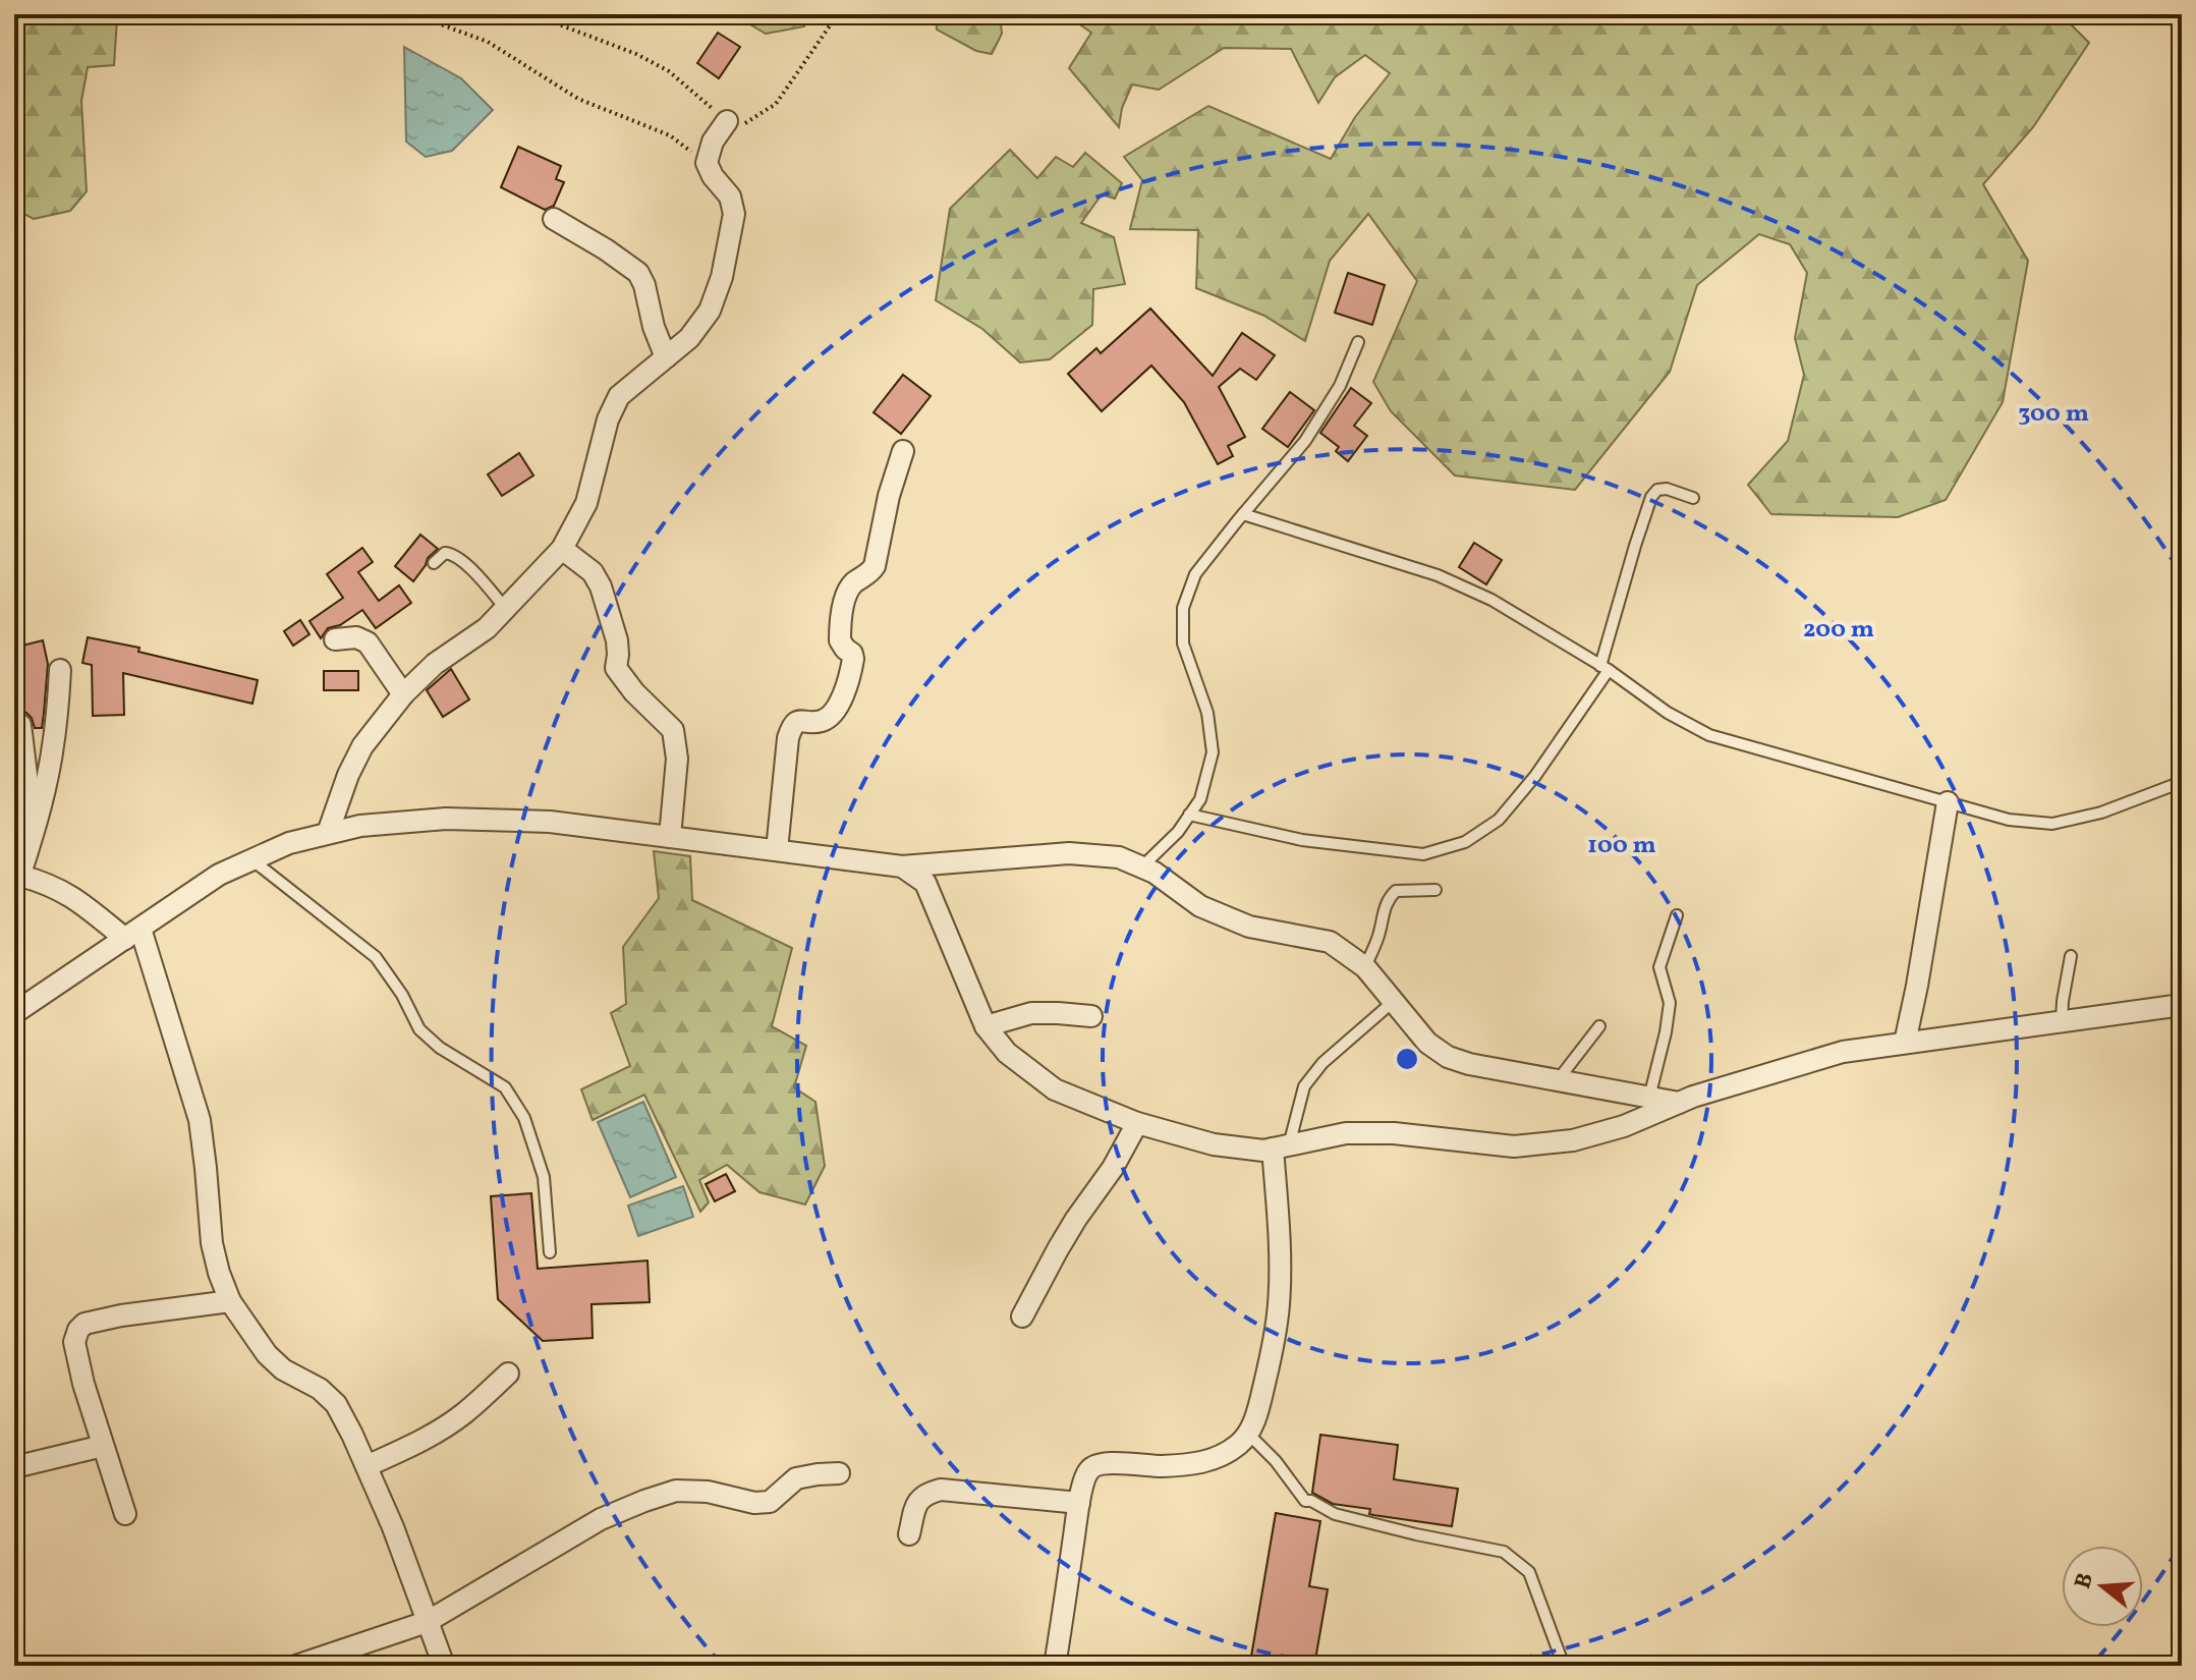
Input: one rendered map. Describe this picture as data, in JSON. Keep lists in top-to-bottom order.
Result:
{
  "north": "left",
  "rings": ["300 m", "200 m", "100 m"]
}
